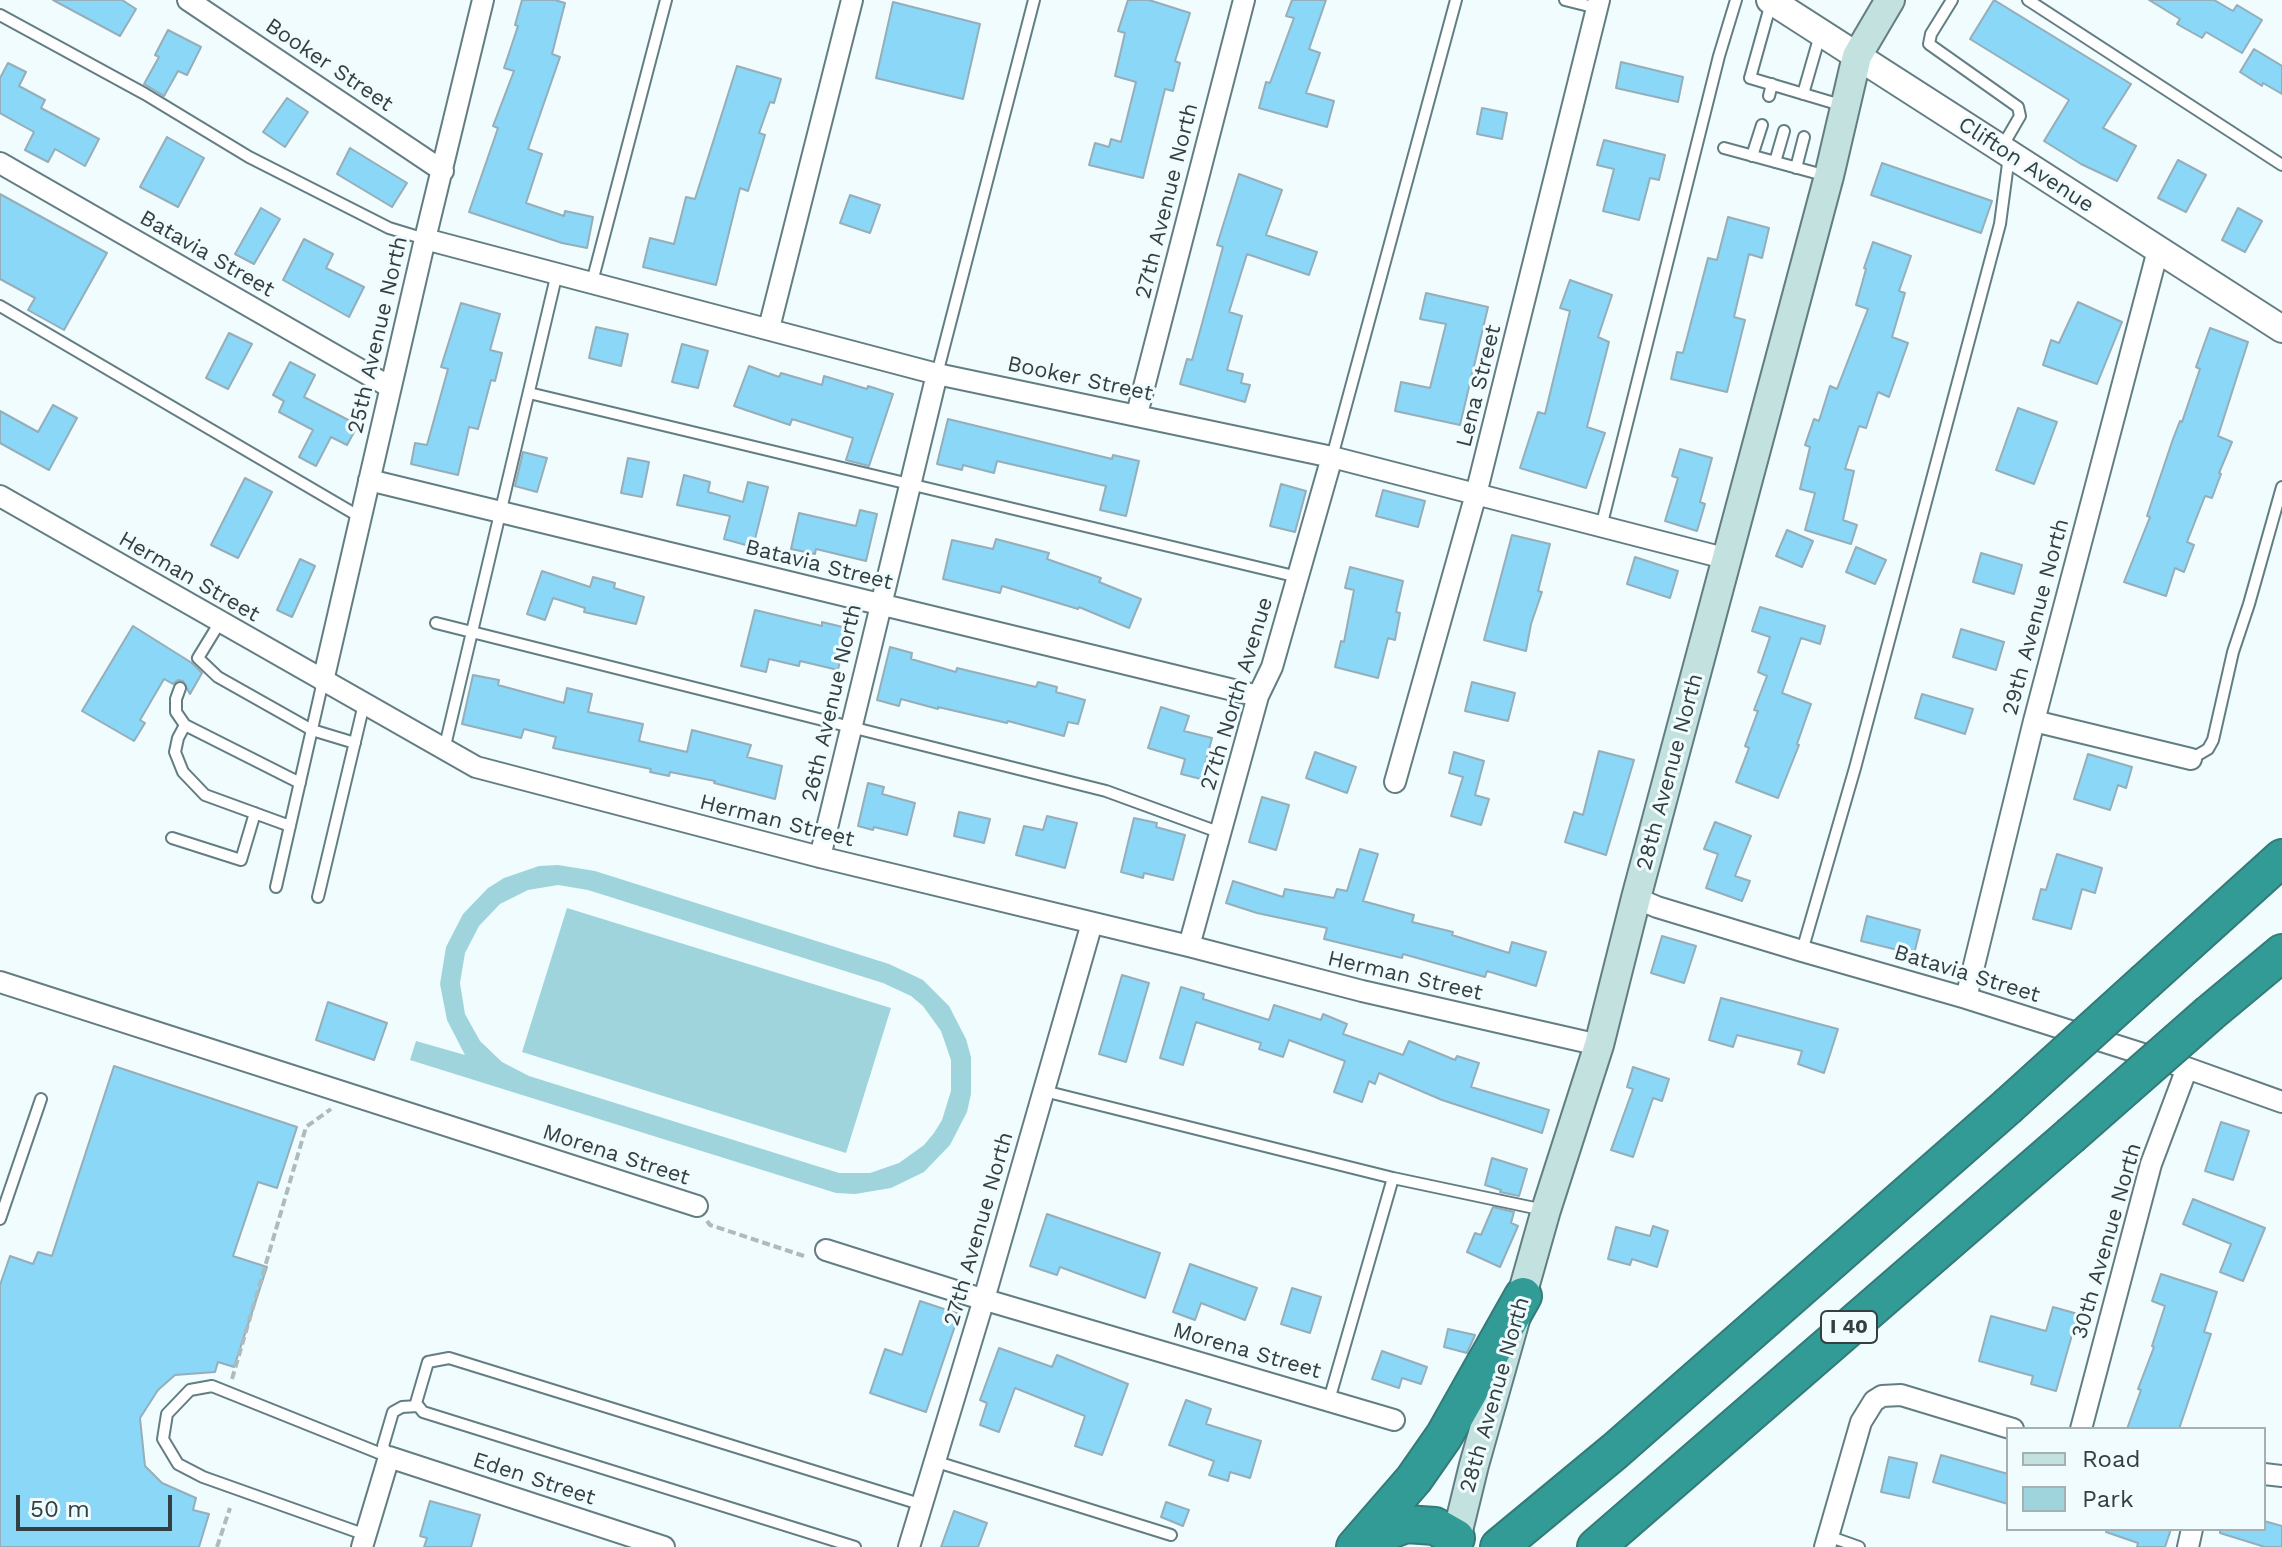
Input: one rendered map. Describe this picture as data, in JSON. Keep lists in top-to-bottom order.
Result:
{
  "streets": {
    "highway": ["I 40"],
    "main road": ["28th Avenue North"],
    "street": [
      "Booker Street",
      "Clifton Avenue",
      "27th Avenue North",
      "Batavia Street",
      "25th Avenue North",
      "Lena Street",
      "Herman Street",
      "29th Avenue North",
      "27th North Avenue",
      "26th Avenue North",
      "Morena Street",
      "30th Avenue North",
      "Eden Street"
    ]
  },
  "crossings": [
    ["Booker Street", "27th Avenue North"],
    ["Booker Street", "25th Avenue North"],
    ["Booker Street", "Lena Street"],
    ["Booker Street", "27th North Avenue"],
    ["Booker Street", "26th Avenue North"],
    ["Booker Street", "28th Avenue North"],
    ["Clifton Avenue", "29th Avenue North"],
    ["Clifton Avenue", "28th Avenue North"],
    ["27th Avenue North", "Herman Street"],
    ["27th Avenue North", "Morena Street"],
    ["Batavia Street", "25th Avenue North"],
    ["Batavia Street", "29th Avenue North"],
    ["Batavia Street", "27th North Avenue"],
    ["Batavia Street", "26th Avenue North"],
    ["Batavia Street", "28th Avenue North"],
    ["Batavia Street", "30th Avenue North"],
    ["25th Avenue North", "Herman Street"],
    ["Herman Street", "27th North Avenue"],
    ["Herman Street", "26th Avenue North"],
    ["Herman Street", "28th Avenue North"]
  ],
  "legend": ["Road", "Park"],
  "scale_bar": "50 m"
}
